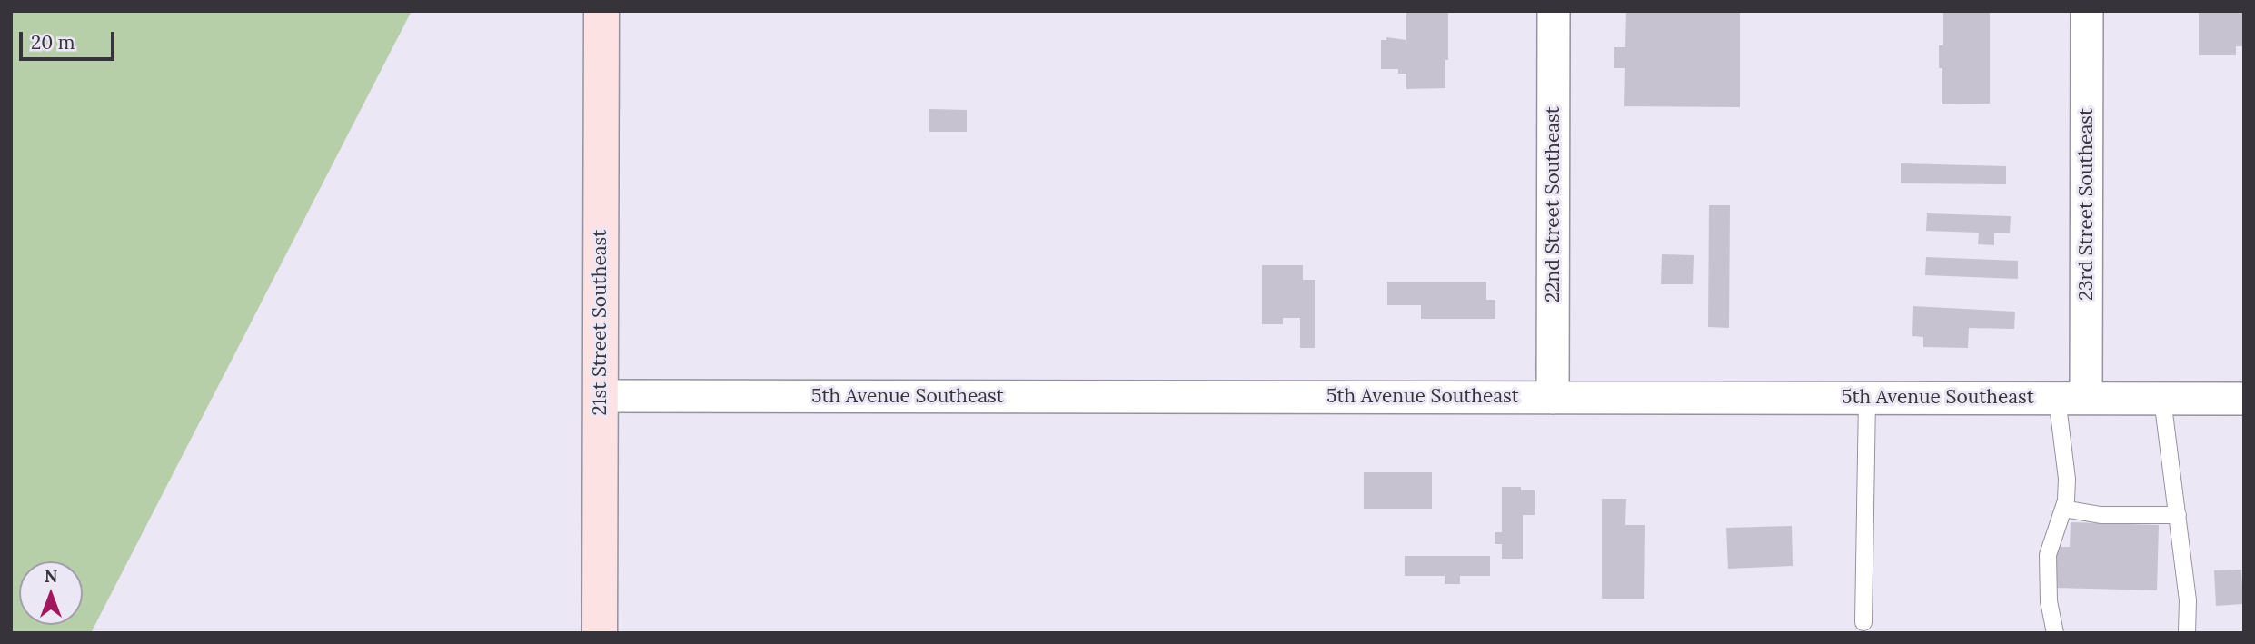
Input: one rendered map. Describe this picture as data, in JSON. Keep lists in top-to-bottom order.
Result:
{
  "streets": {
    "street": [
      "22nd Street Southeast",
      "23rd Street Southeast",
      "21st Street Southeast",
      "5th Avenue Southeast"
    ]
  },
  "crossings": [
    ["22nd Street Southeast", "5th Avenue Southeast"],
    ["23rd Street Southeast", "5th Avenue Southeast"],
    ["21st Street Southeast", "5th Avenue Southeast"]
  ],
  "scale_bar": "20 m",
  "north": "top"
}
